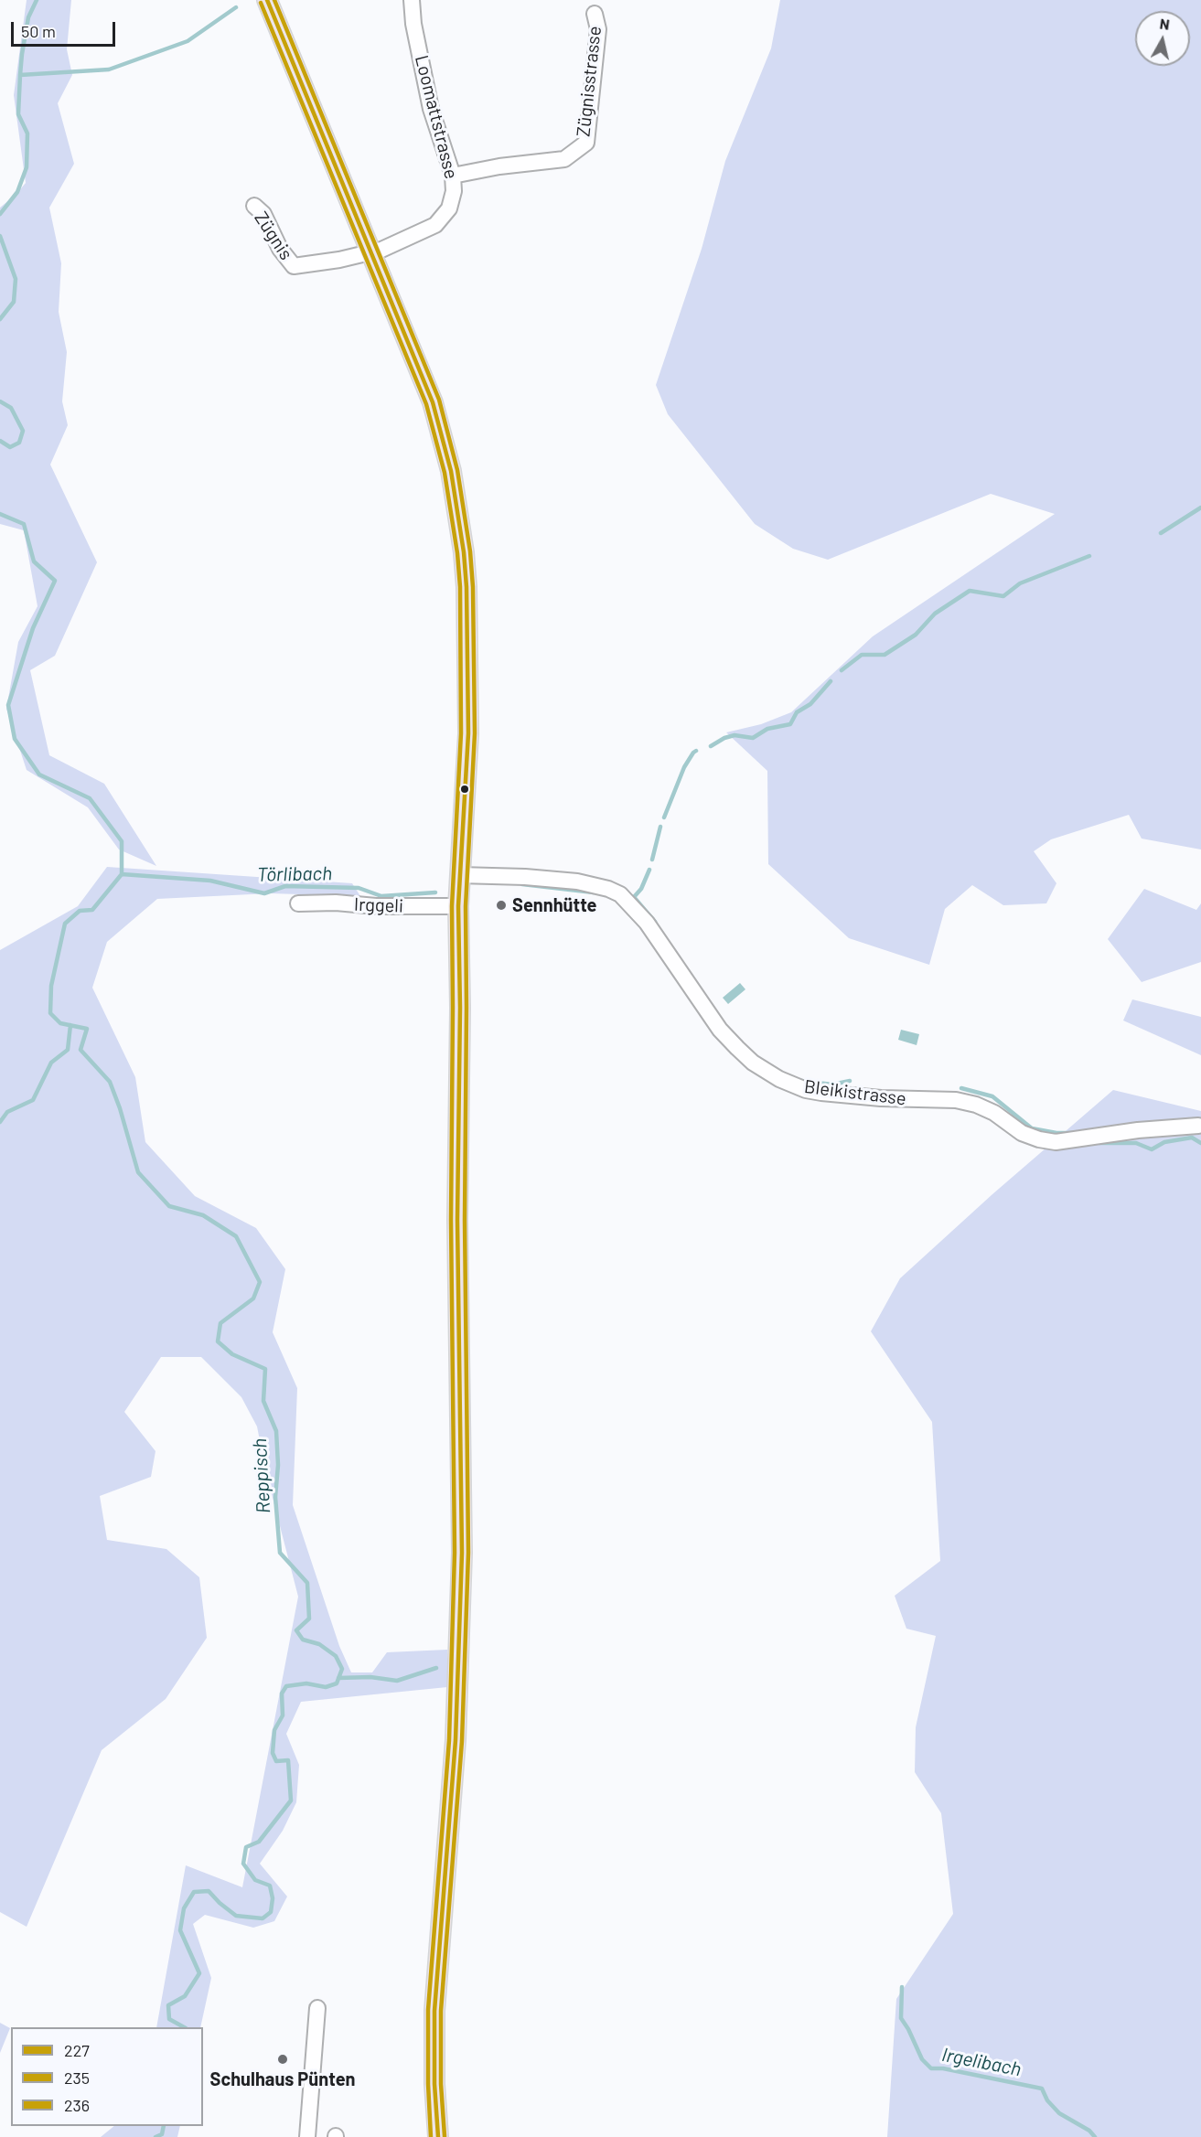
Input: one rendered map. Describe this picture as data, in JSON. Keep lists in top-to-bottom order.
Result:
{
  "streets": {
    "street": [
      "Zügnisstrasse",
      "Loomattstrasse",
      "Zügnis",
      "Irggeli",
      "Bleikistrasse"
    ]
  },
  "crossings": [
    ["Zügnisstrasse", "Loomattstrasse"],
    ["Loomattstrasse", "Zügnis"]
  ],
  "water": ["Törlibach", "Reppisch", "Irgelibach"],
  "places": ["Sennhütte", "Schulhaus Pünten"],
  "lines": ["transit line 227", "transit line 236", "transit line 235"],
  "legend": ["227", "235", "236"],
  "scale_bar": "50 m",
  "north": "top"
}
